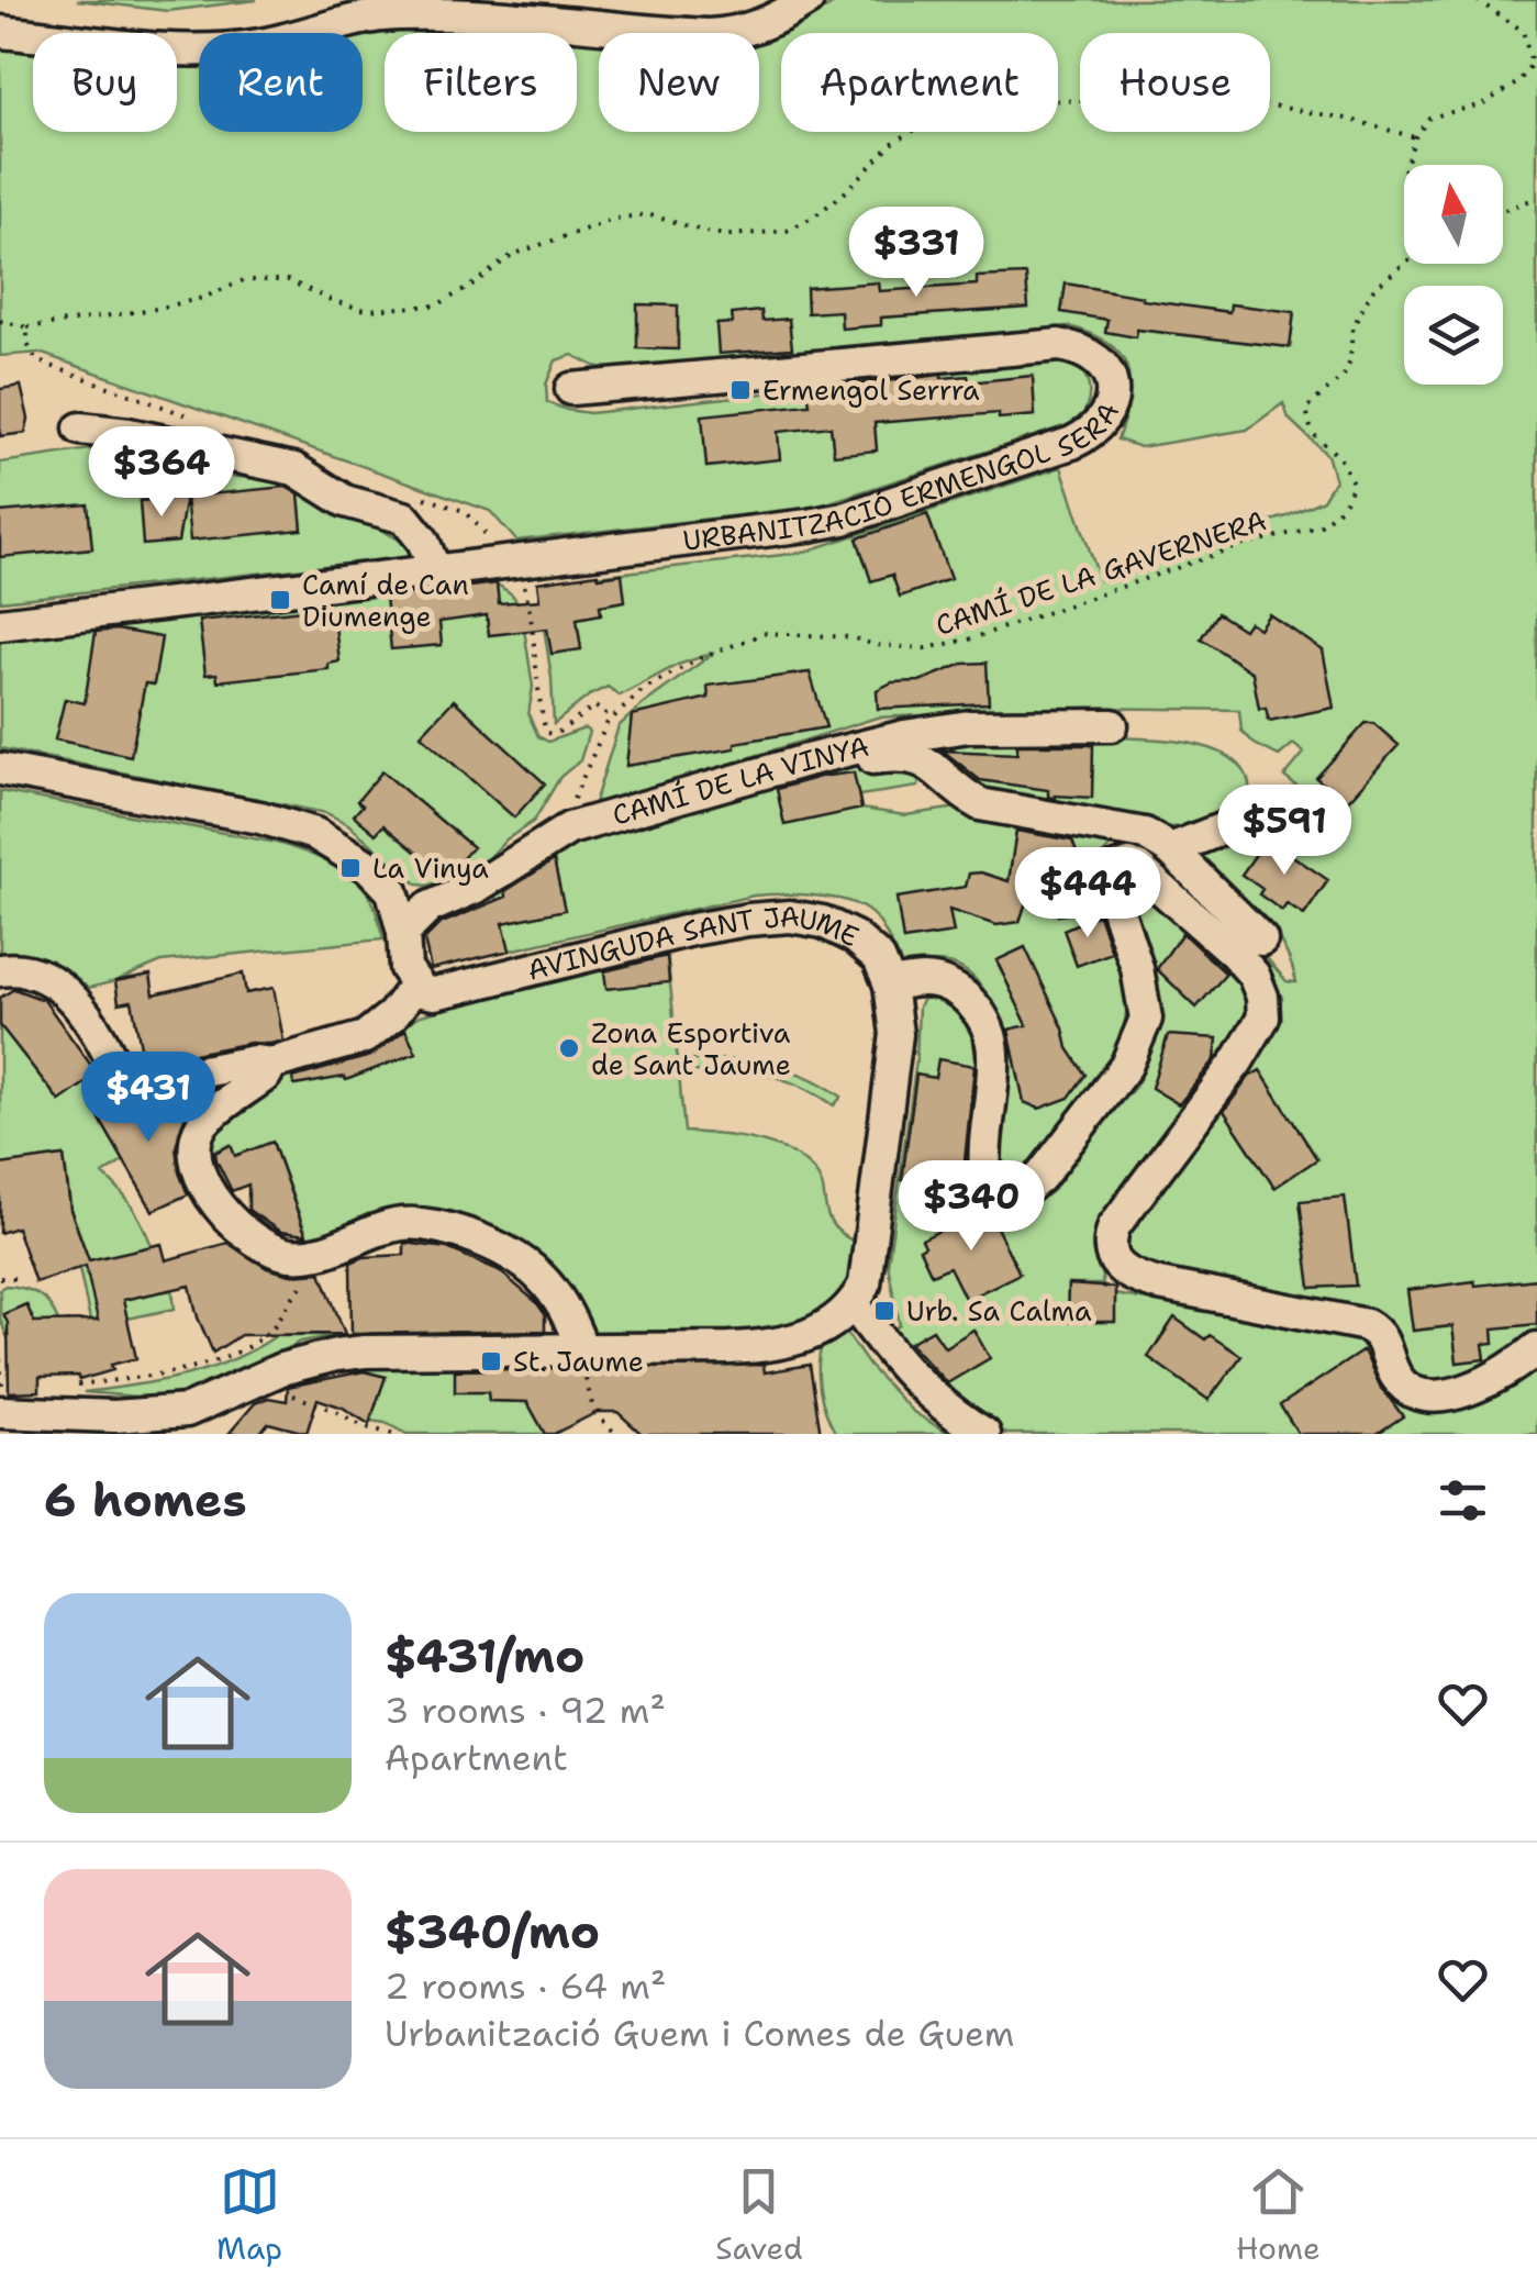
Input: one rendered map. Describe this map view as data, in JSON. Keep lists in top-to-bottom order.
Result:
{
  "streets": {
    "street": ["URBANITZACIÓ ERMENGOL SERA", "CAMÍ DE LA VINYA", "AVINGUDA SANT JAUME"],
    "path": ["CAMÍ DE LA GAVERNERA"]
  },
  "crossings": [
    ["CAMÍ DE LA GAVERNERA", "CAMÍ DE LA VINYA"]
  ],
  "places": {
    "transit": [
      "Ermengol Serrra",
      "Camí de Can Diumenge",
      "La Vinya",
      "Urb. Sa Calma",
      "St. Jaume"
    ],
    "other": ["Zona Esportiva de Sant Jaume"]
  },
  "north": "top",
  "page": {
    "chip": [
      "Buy",
      "Rent",
      "Filters",
      "New",
      "Apartment",
      "House"
    ],
    "price": [
      "$331",
      "$364",
      "$591",
      "$444",
      "$431",
      "$340"
    ],
    "heading": "6 homes",
    "list": [
      {
        "name": "$431/mo",
        "note": "3 rooms · 92 m² · Apartment"
      },
      {
        "name": "$340/mo",
        "note": "2 rooms · 64 m² · Urbanització Guem i Comes de Guem"
      }
    ],
    "tabs": ["Map", "Saved", "Home"]
  }
}
